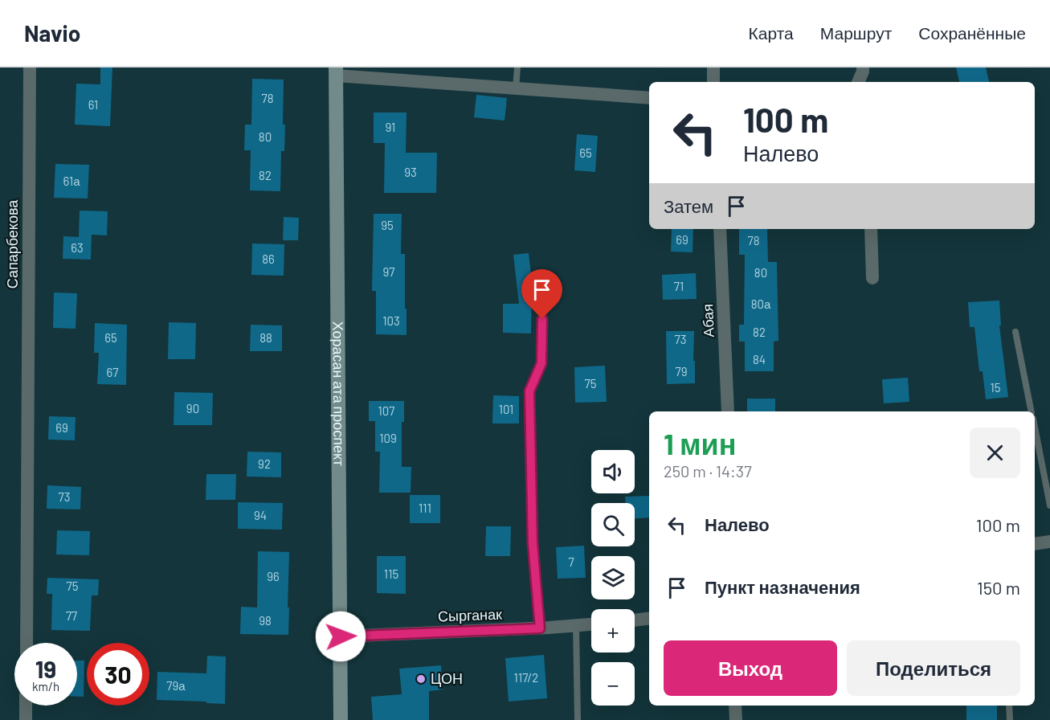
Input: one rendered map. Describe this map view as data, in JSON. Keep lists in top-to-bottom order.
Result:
{
  "streets": {
    "main road": ["Хорасан ата проспект"],
    "street": ["Сапарбекова", "Абая", "Сырганак"]
  },
  "crossings": [
    ["Хорасан ата проспект", "Сырганак"]
  ],
  "places": ["ЦОН"],
  "house_numbers": [
    "78",
    "61",
    "91",
    "80",
    "65",
    "93",
    "82",
    "61а",
    "95",
    "69",
    "78",
    "63",
    "86",
    "97",
    "80",
    "71",
    "80а",
    "103",
    "82",
    "65",
    "88",
    "73",
    "84",
    "79",
    "67",
    "75",
    "15",
    "90",
    "101",
    "107",
    "69",
    "109",
    "92",
    "73",
    "111",
    "94",
    "7",
    "115",
    "96",
    "75",
    "77",
    "98",
    "117/2",
    "79а"
  ],
  "page": {
    "header": "Navio",
    "nav": ["Карта", "Маршрут", "Сохранённые"],
    "turn": ["100 m", "Налево"],
    "then": "Затем",
    "heading": ["1 мин", "250 m · 14:37"],
    "map_buttons": ["+", "−"],
    "list": [
      {
        "name": "Налево",
        "value": "100 m"
      },
      {
        "name": "Пункт назначения",
        "value": "150 m"
      }
    ],
    "buttons": ["Выход", "Поделиться"],
    "speed": "19 km/h",
    "limit": "30"
  }
}
